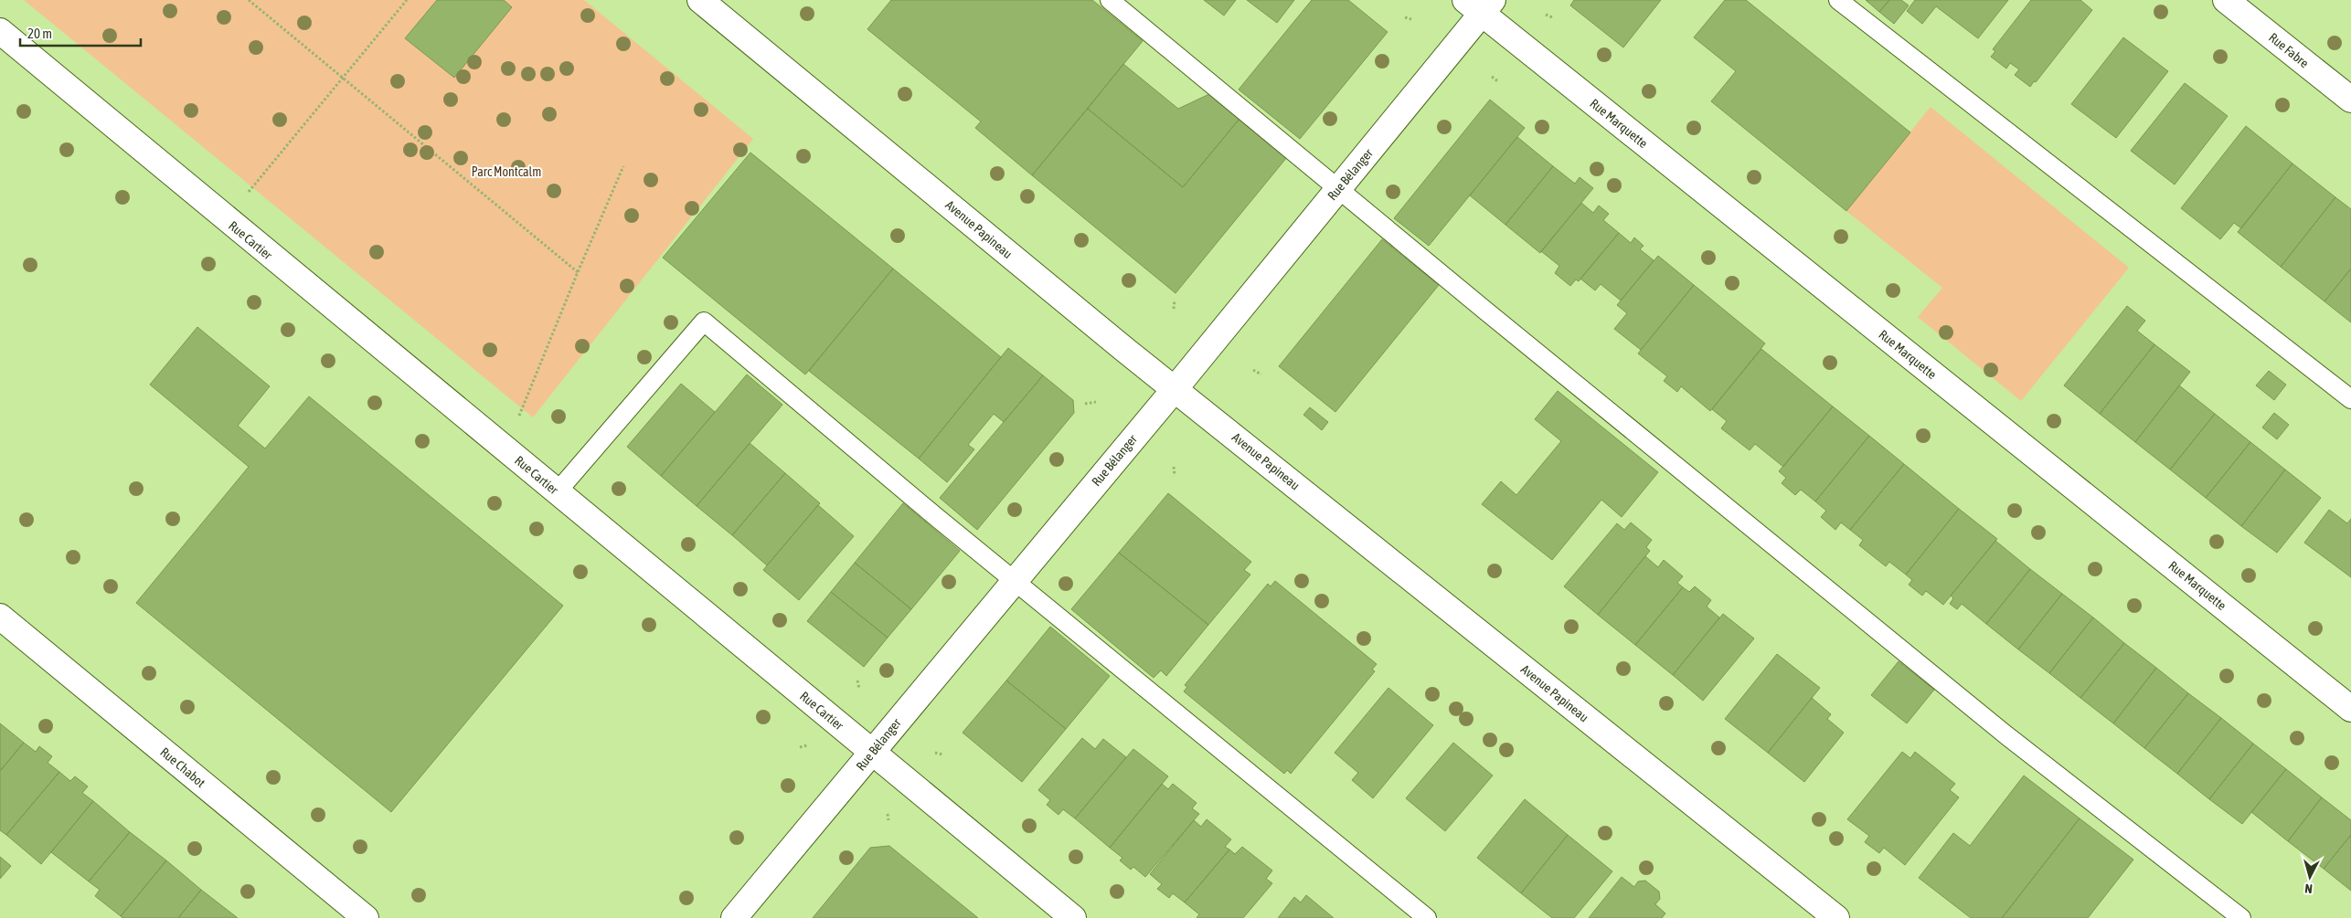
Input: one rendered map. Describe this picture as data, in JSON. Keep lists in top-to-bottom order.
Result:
{
  "streets": {
    "street": [
      "Rue Fabre",
      "Rue Marquette",
      "Rue Bélanger",
      "Avenue Papineau",
      "Rue Cartier",
      "Rue Chabot"
    ]
  },
  "crossings": [
    ["Rue Marquette", "Rue Bélanger"],
    ["Rue Bélanger", "Avenue Papineau"],
    ["Rue Bélanger", "Rue Cartier"]
  ],
  "parks": ["Parc Montcalm"],
  "scale_bar": "20 m",
  "north": "bottom"
}
